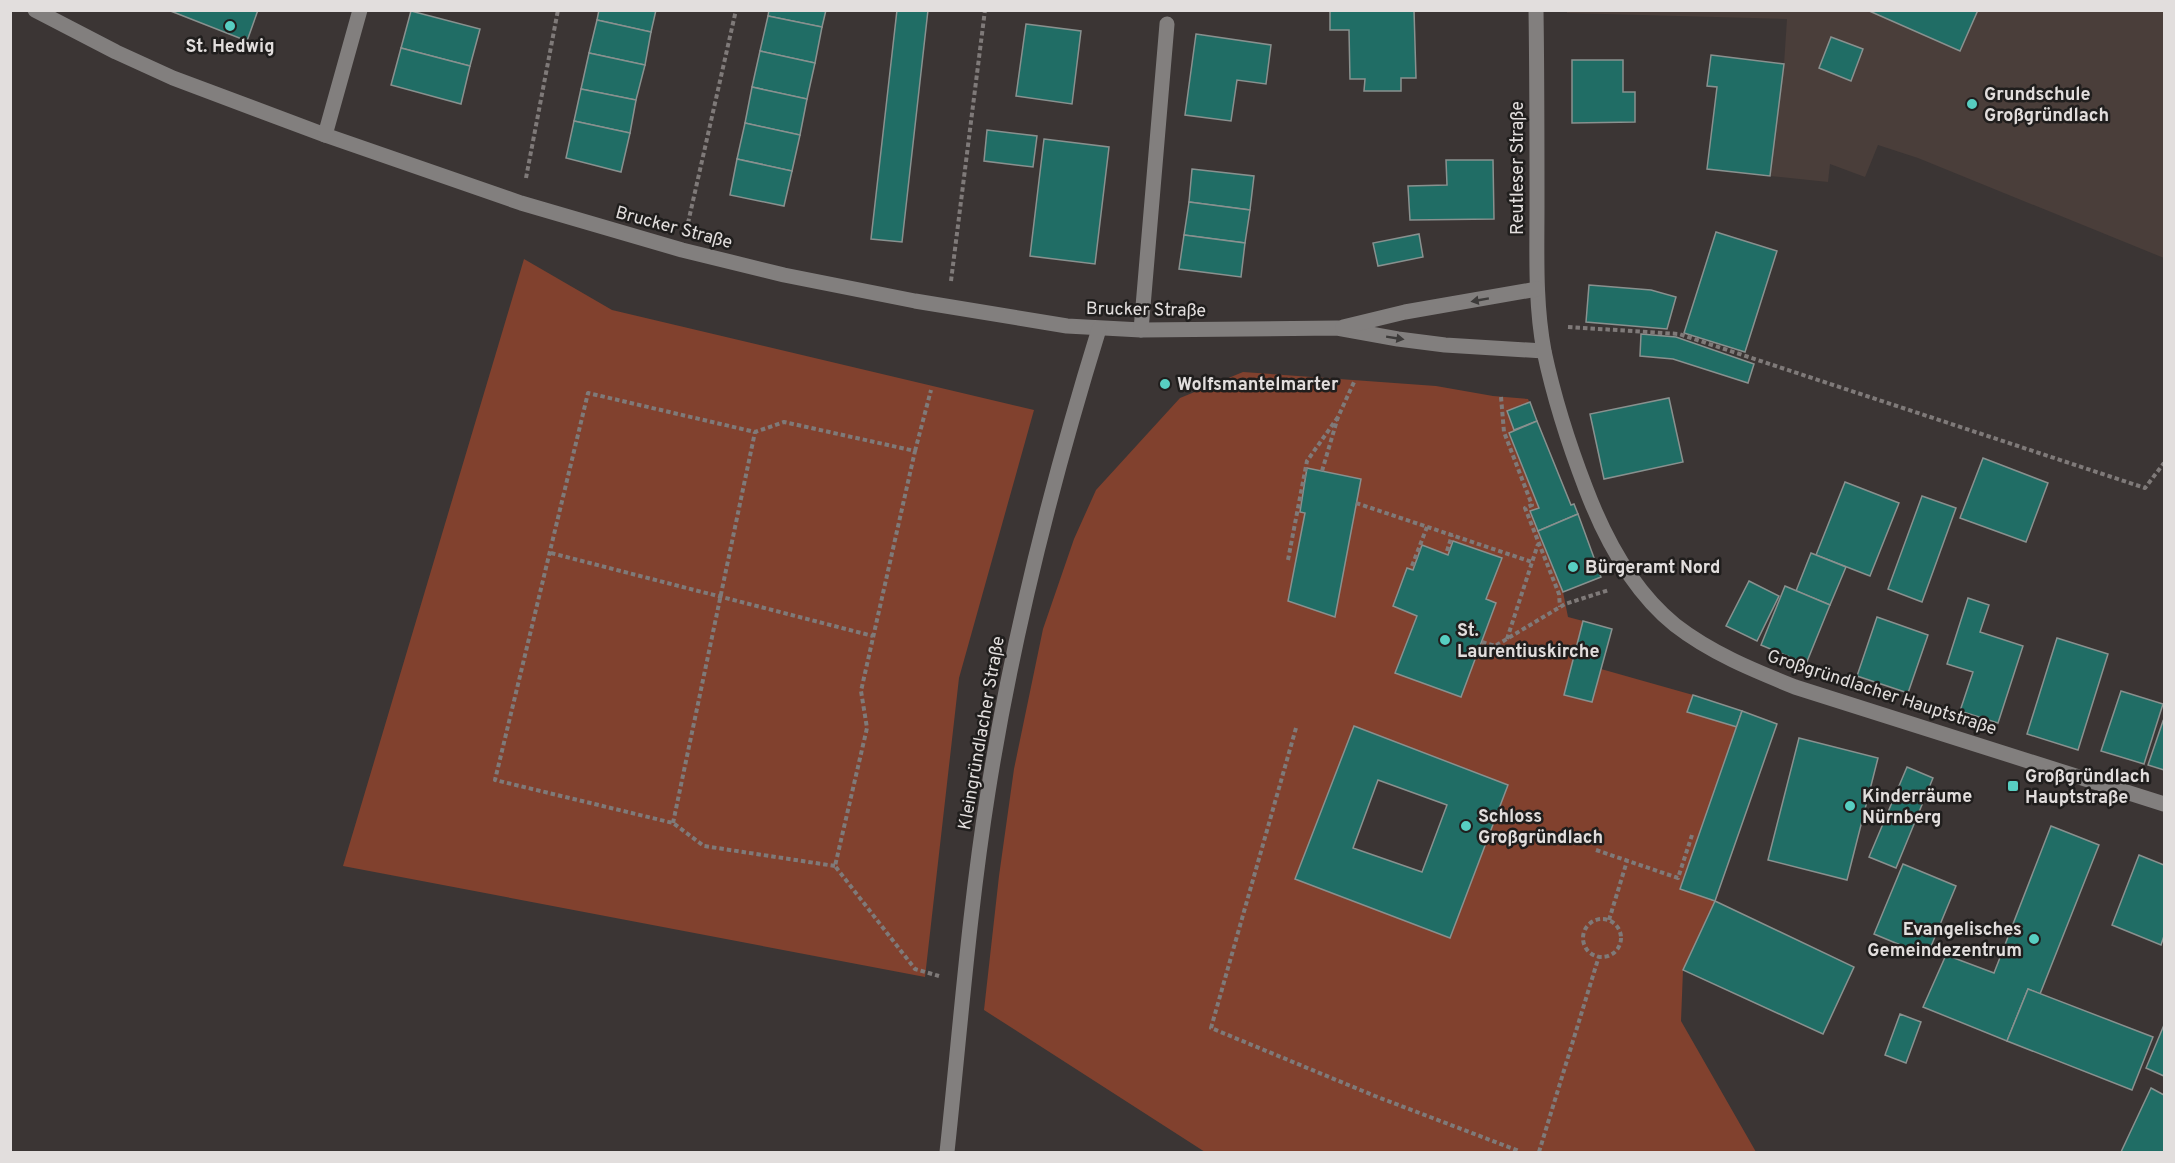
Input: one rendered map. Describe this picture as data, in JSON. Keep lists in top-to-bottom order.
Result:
{
  "streets": {
    "street": [
      "Reutleser Straße",
      "Brucker Straße",
      "Großgründlacher Hauptstraße",
      "Kleingründlacher Straße"
    ]
  },
  "crossings": [
    ["Reutleser Straße", "Brucker Straße"],
    ["Reutleser Straße", "Großgründlacher Hauptstraße"],
    ["Brucker Straße", "Großgründlacher Hauptstraße"],
    ["Brucker Straße", "Kleingründlacher Straße"]
  ],
  "places": {
    "other": [
      "St. Hedwig",
      "Grundschule Großgründlach",
      "Wolfsmantelmarter",
      "Bürgeramt Nord",
      "St. Laurentiuskirche",
      "Kinderräume Nürnberg",
      "Schloss Großgründlach",
      "Evangelisches Gemeindezentrum"
    ],
    "transit": ["Großgründlach Hauptstraße"]
  }
}
